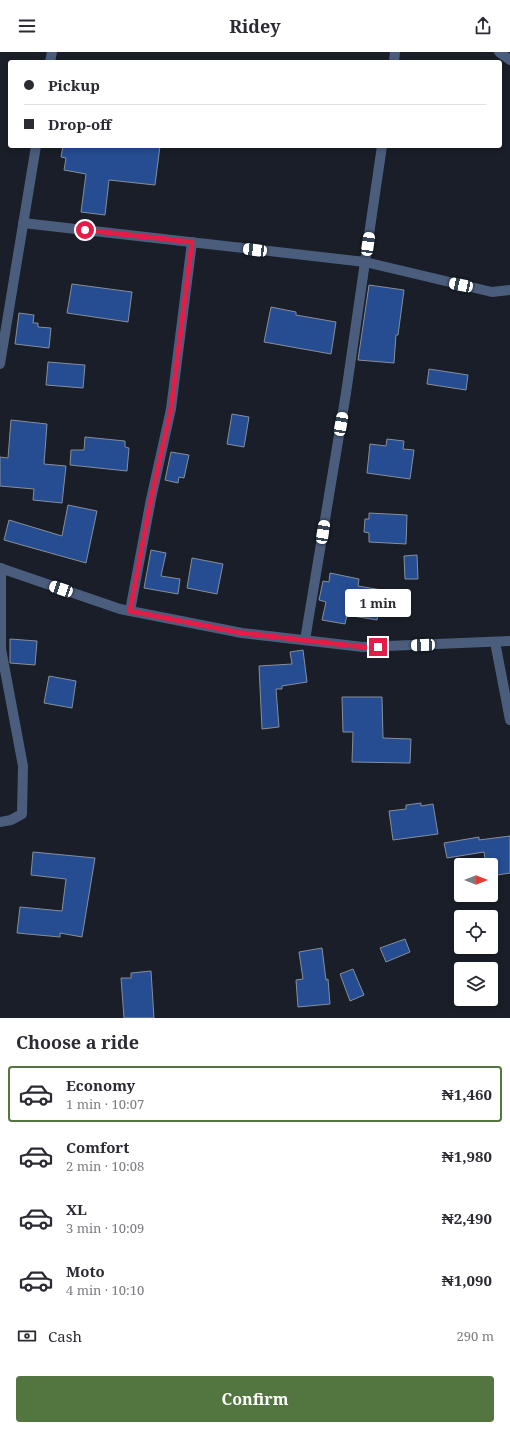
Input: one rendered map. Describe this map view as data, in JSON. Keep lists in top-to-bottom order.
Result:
{
  "north": "right",
  "page": {
    "header": "Ridey",
    "banner": ["Pickup", "Drop-off"],
    "bubble": "1 min",
    "heading": "Choose a ride",
    "list": [
      {
        "name": "Economy",
        "note": "1 min · 10:07",
        "value": "₦1,460"
      },
      {
        "name": "Comfort",
        "note": "2 min · 10:08",
        "value": "₦1,980"
      },
      {
        "name": "XL",
        "note": "3 min · 10:09",
        "value": "₦2,490"
      },
      {
        "name": "Moto",
        "note": "4 min · 10:10",
        "value": "₦1,090"
      }
    ],
    "pay": ["Cash", "290 m"],
    "buttons": "Confirm"
  }
}
